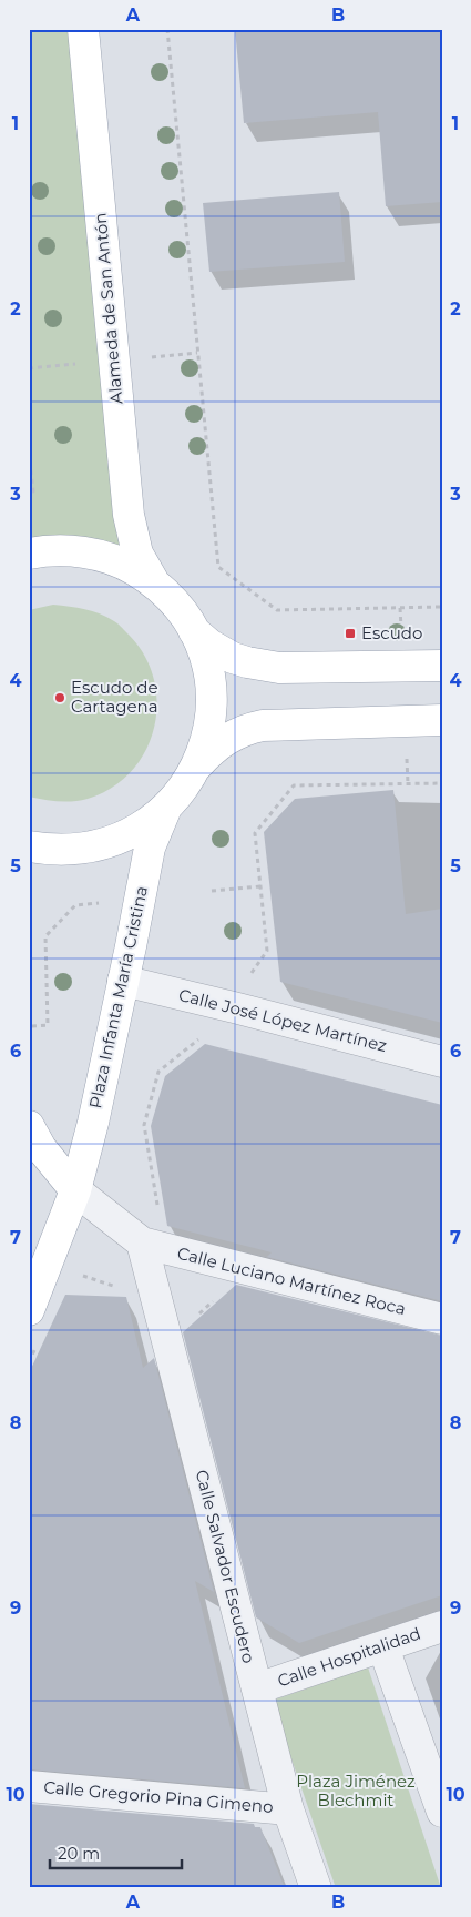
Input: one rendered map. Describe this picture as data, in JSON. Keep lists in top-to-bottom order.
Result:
{
  "streets": {
    "main road": ["Alameda de San Antón", "Plaza Infanta María Cristina"],
    "street": [
      "Calle José López Martínez",
      "Calle Luciano Martínez Roca",
      "Calle Salvador Escudero",
      "Calle Hospitalidad",
      "Calle Gregorio Pina Gimeno"
    ]
  },
  "crossings": [
    ["Alameda de San Antón", "Plaza Infanta María Cristina"],
    ["Plaza Infanta María Cristina", "Calle José López Martínez"],
    ["Calle Luciano Martínez Roca", "Calle Salvador Escudero"],
    ["Calle Salvador Escudero", "Calle Hospitalidad"],
    ["Calle Salvador Escudero", "Calle Gregorio Pina Gimeno"]
  ],
  "parks": ["Plaza Jiménez Blechmit"],
  "places": {
    "transit": ["Escudo"],
    "other": ["Escudo de Cartagena"]
  },
  "scale_bar": "20 m",
  "grid": {
    "columns": ["A", "B"],
    "rows": [
      "1",
      "2",
      "3",
      "4",
      "5",
      "6",
      "7",
      "8",
      "9",
      "10"
    ]
  }
}
